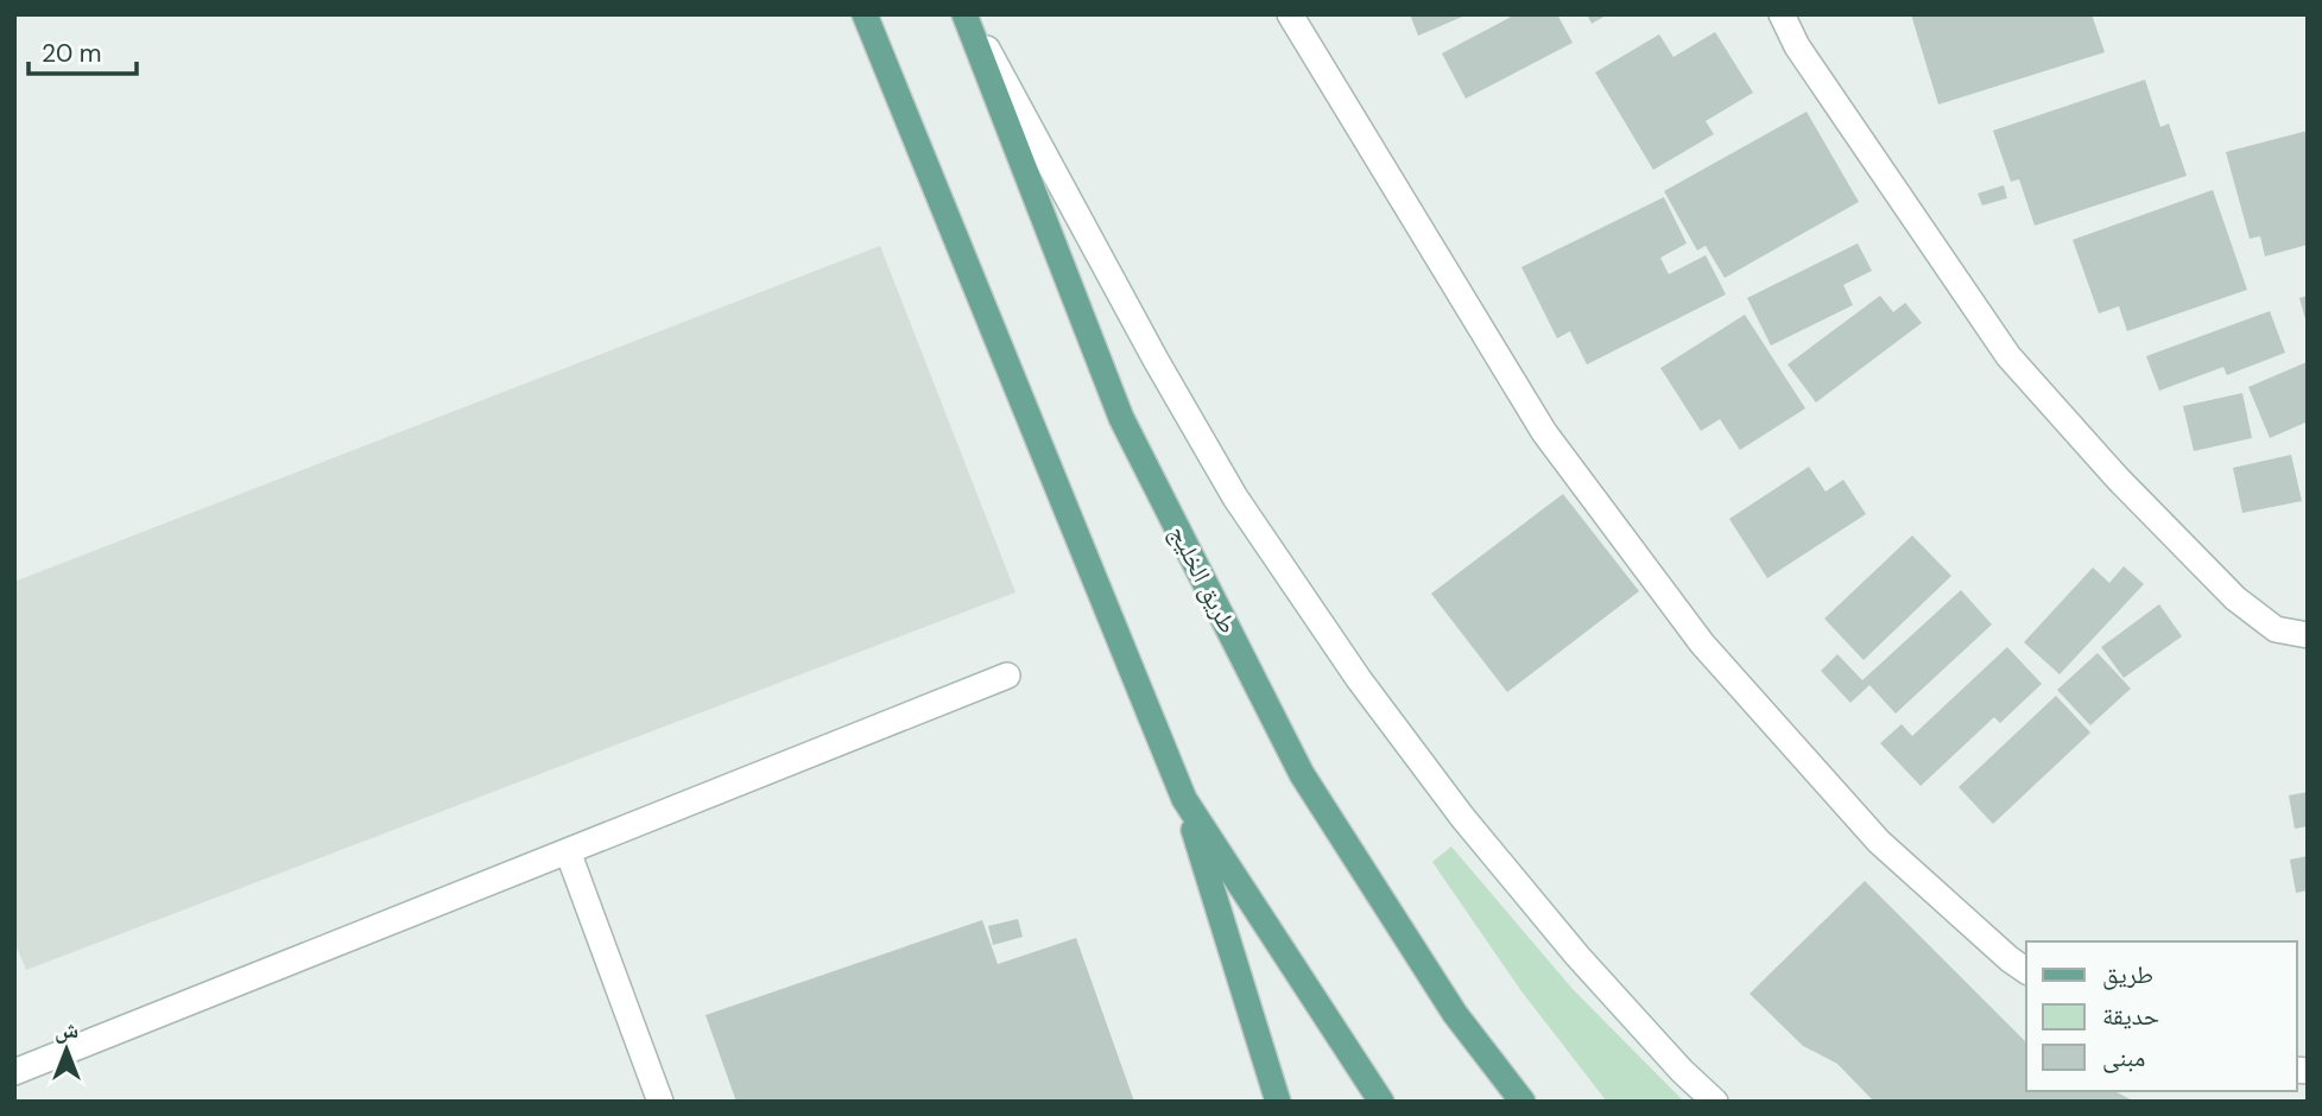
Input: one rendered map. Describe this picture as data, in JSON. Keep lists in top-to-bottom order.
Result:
{
  "streets": {
    "main road": ["طريق الخليج"]
  },
  "legend": ["طريق", "حديقة", "مبنى"],
  "scale_bar": "20 m",
  "north": "top"
}
